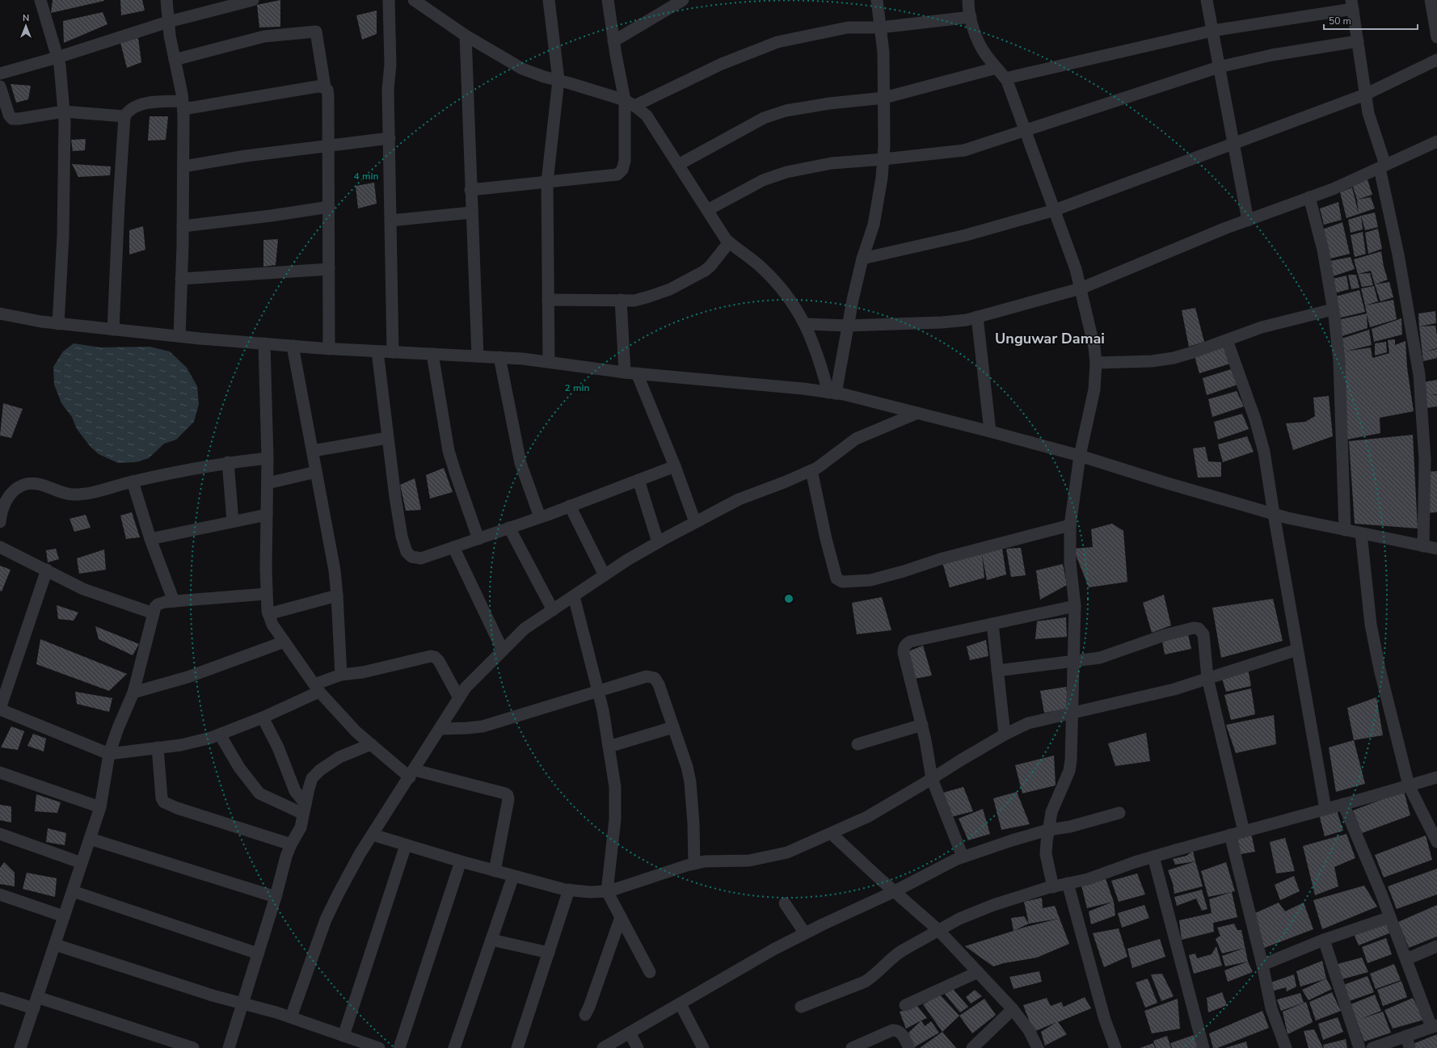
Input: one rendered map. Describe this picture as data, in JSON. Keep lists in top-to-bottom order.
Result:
{
  "districts": ["Unguwar Damai"],
  "scale_bar": "50 m",
  "north": "top",
  "rings": ["4 min", "2 min"]
}
